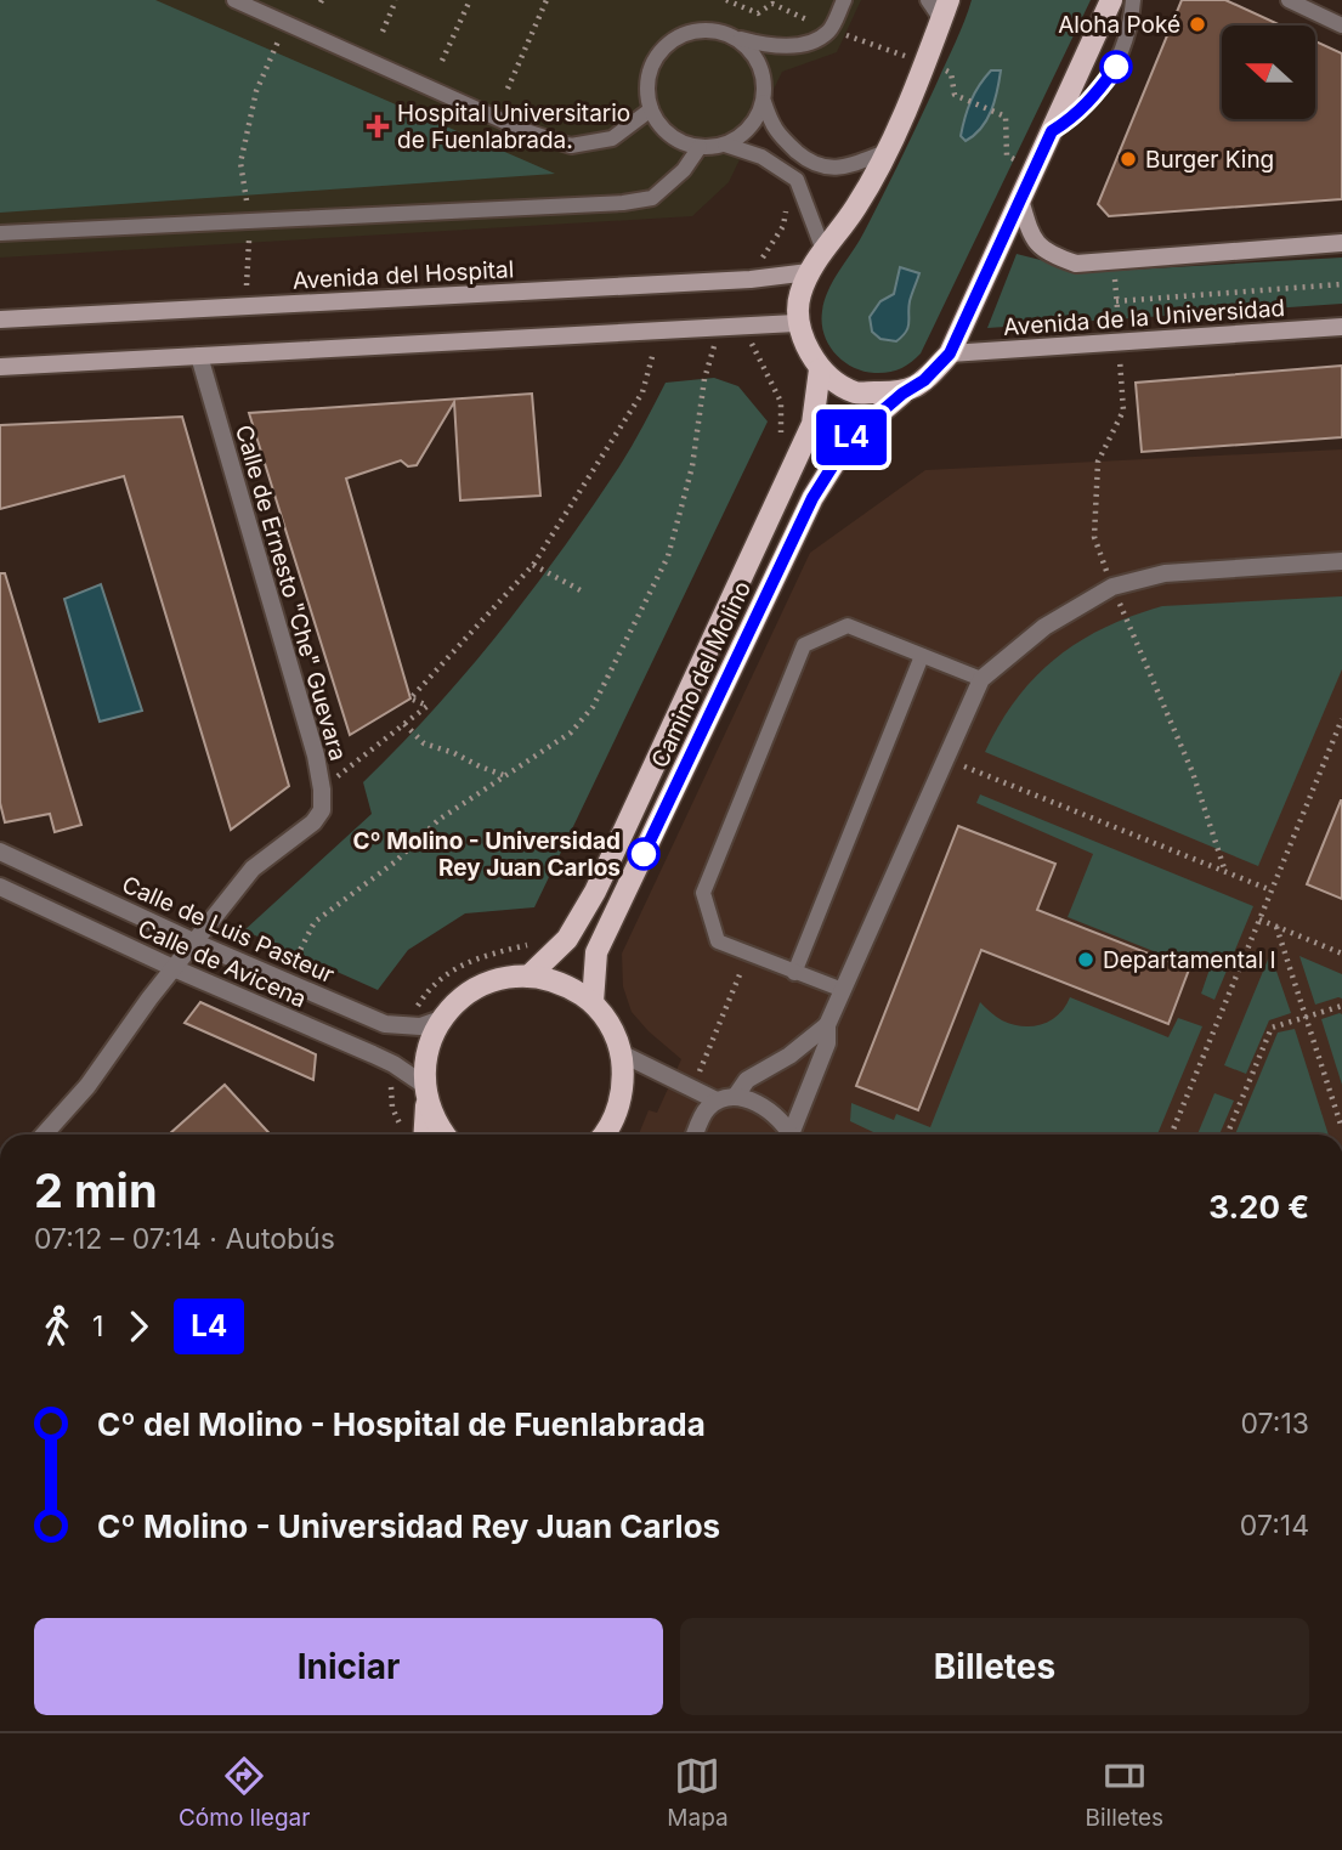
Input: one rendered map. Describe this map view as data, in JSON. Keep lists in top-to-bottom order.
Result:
{
  "streets": {
    "main road": ["Avenida del Hospital", "Avenida de la Universidad", "Camino del Molino"],
    "street": ["Calle de Ernesto \"Che\" Guevara", "Calle de Luis Pasteur", "Calle de Avicena"]
  },
  "crossings": [
    ["Avenida de la Universidad", "Camino del Molino"],
    ["Calle de Ernesto \"Che\" Guevara", "Calle de Luis Pasteur"],
    ["Calle de Ernesto \"Che\" Guevara", "Calle de Avicena"]
  ],
  "places": {
    "other": [
      "Aloha Poké",
      "Burger King",
      "Cº Molino - Universidad Rey Juan Carlos",
      "Departamental I"
    ],
    "health": ["Hospital Universitario de Fuenlabrada."]
  },
  "lines": ["bus line L4"],
  "north": "left",
  "page": {
    "on_map": "L4",
    "heading": ["2 min", "07:12 – 07:14 · Autobús", "3.20 €"],
    "legs": ["1", "L4"],
    "list": [
      {
        "name": "Cº del Molino - Hospital de Fuenlabrada",
        "value": "07:13"
      },
      {
        "name": "Cº Molino - Universidad Rey Juan Carlos",
        "value": "07:14"
      }
    ],
    "buttons": ["Iniciar", "Billetes"],
    "tabs": ["Cómo llegar", "Mapa", "Billetes"]
  }
}
